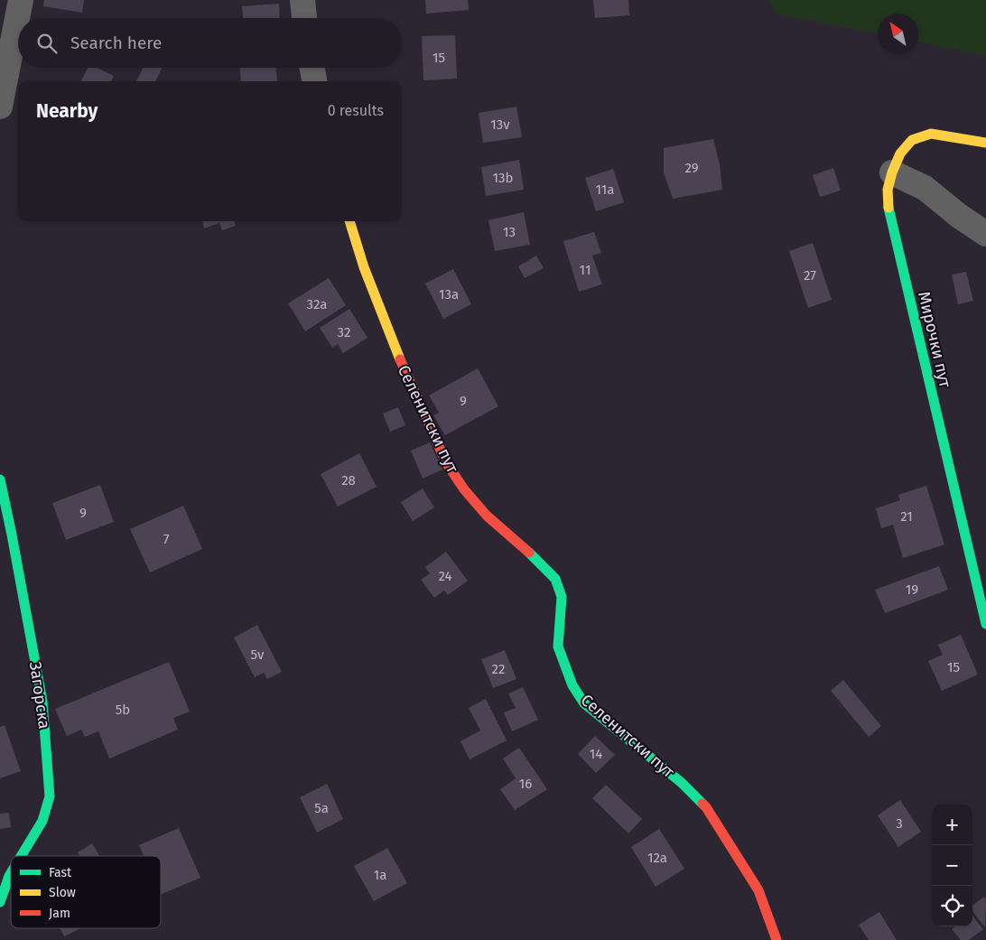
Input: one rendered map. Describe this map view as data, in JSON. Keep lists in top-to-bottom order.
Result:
{
  "streets": {
    "street": ["Мирочки пут", "Селенитски пут", "Загорска"]
  },
  "house_numbers": [
    "15",
    "13v",
    "29",
    "13b",
    "11a",
    "13",
    "11",
    "27",
    "13a",
    "32a",
    "32",
    "9",
    "28",
    "9",
    "21",
    "7",
    "24",
    "19",
    "5v",
    "15",
    "22",
    "5b",
    "14",
    "16",
    "5a",
    "3",
    "12a",
    "1a"
  ],
  "legend": ["Fast", "Slow", "Jam"],
  "north": "top left",
  "page": {
    "search": "Search here",
    "heading": ["Nearby", "0 results"],
    "map_buttons": ["+", "−"]
  }
}
